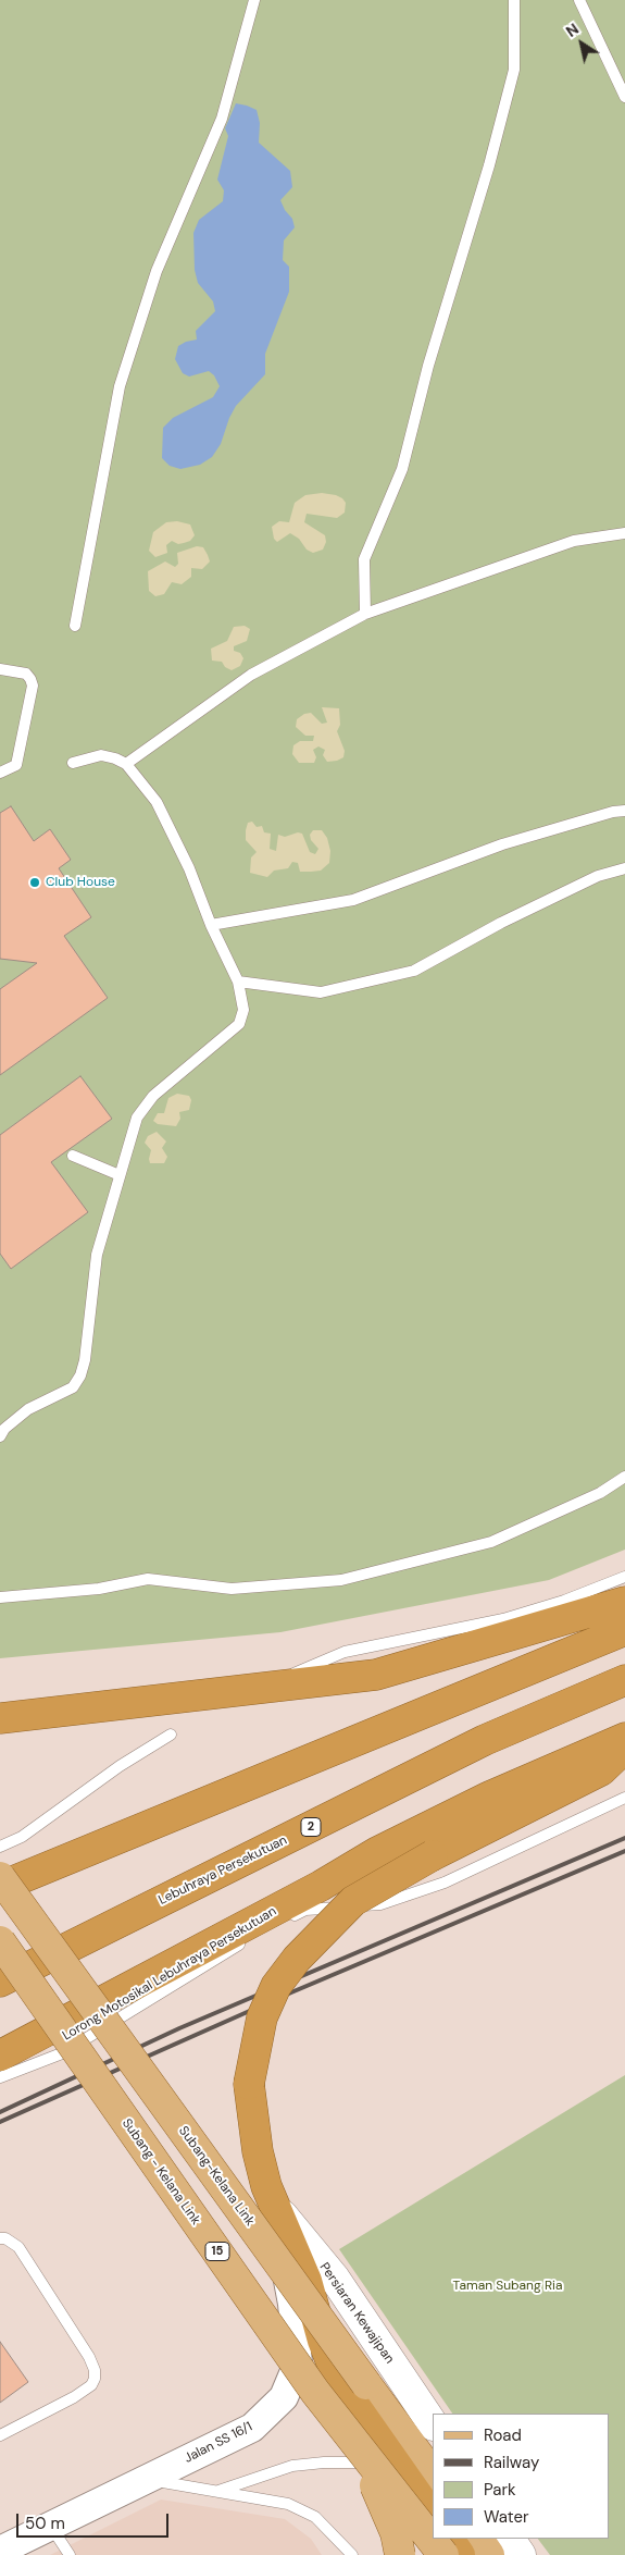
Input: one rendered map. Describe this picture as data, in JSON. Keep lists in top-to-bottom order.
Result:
{
  "streets": {
    "highway": ["2", "Lebuhraya Persekutuan"],
    "main road": [
      "Subang - Kelana Link",
      "Subang-Kelana Link",
      "15",
      "Persiaran Kewajipan"
    ],
    "street": ["Jalan SS 16/1"],
    "lane": ["Lorong Motosikal Lebuhraya Persekutuan"]
  },
  "crossings": [
    ["Persiaran Kewajipan", "Jalan SS 16/1"]
  ],
  "parks": ["Taman Subang Ria"],
  "places": ["Club House"],
  "legend": [
    "Road",
    "Railway",
    "Park",
    "Water"
  ],
  "scale_bar": "50 m",
  "north": "top left"
}
